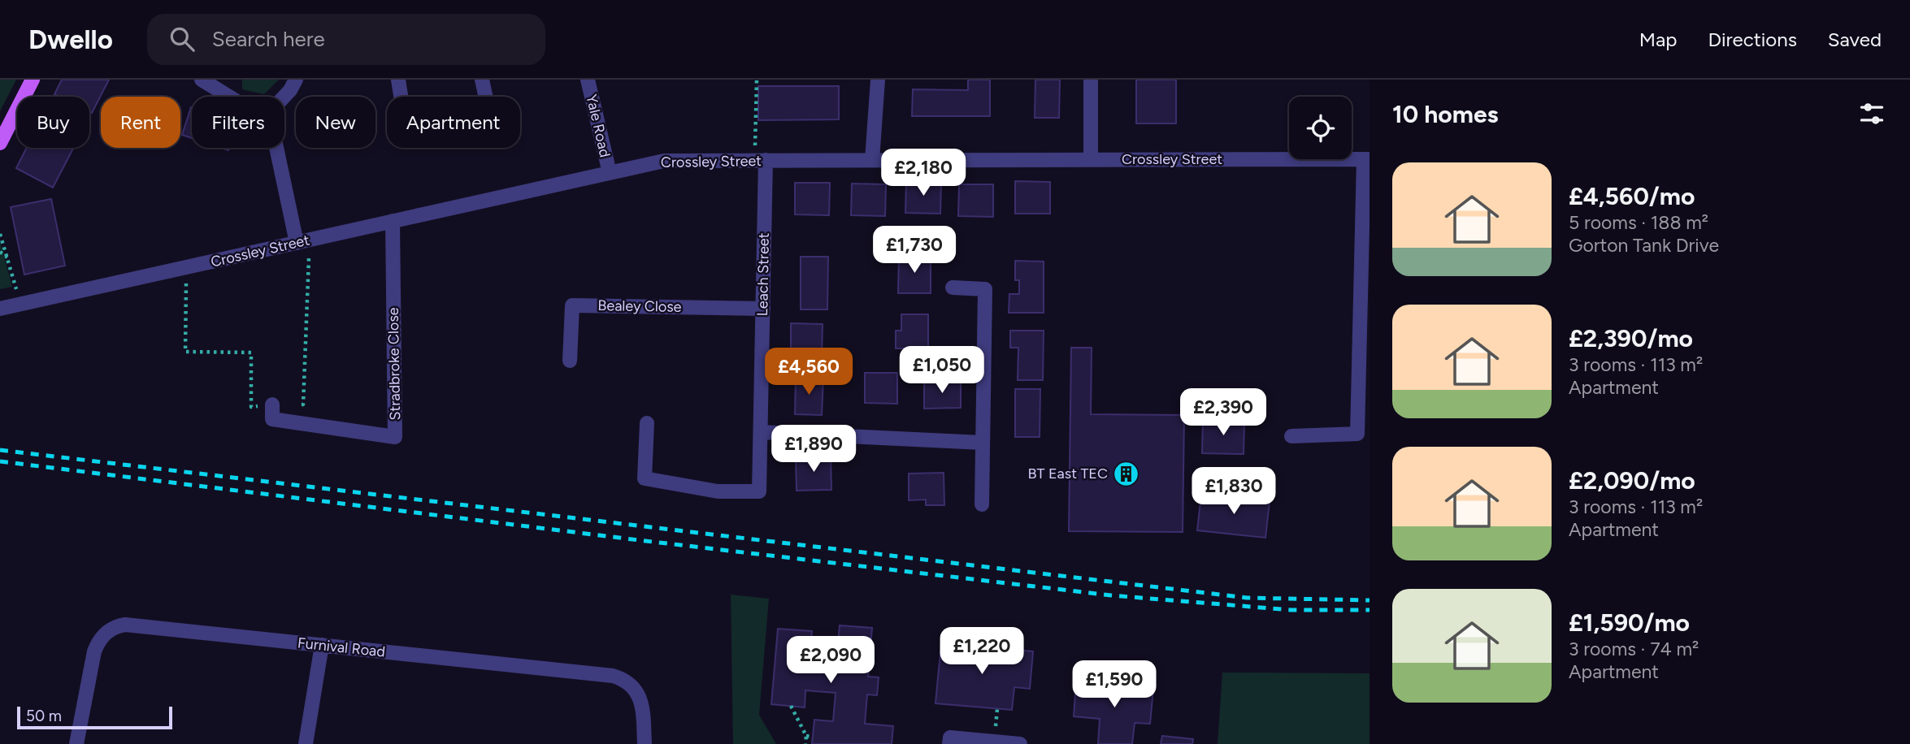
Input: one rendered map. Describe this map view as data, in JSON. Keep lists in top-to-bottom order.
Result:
{
  "streets": {
    "street": [
      "Yale Road",
      "Crossley Street",
      "Leach Street",
      "Bealey Close",
      "Stradbroke Close",
      "Furnival Road"
    ]
  },
  "crossings": [
    ["Yale Road", "Crossley Street"],
    ["Crossley Street", "Leach Street"],
    ["Crossley Street", "Stradbroke Close"],
    ["Leach Street", "Bealey Close"]
  ],
  "places": {
    "building": ["BT East TEC"]
  },
  "scale_bar": "50 m",
  "page": {
    "header": "Dwello",
    "search": "Search here",
    "nav": ["Map", "Directions", "Saved"],
    "heading": "10 homes",
    "chip": [
      "Buy",
      "Rent",
      "Filters",
      "New",
      "Apartment"
    ],
    "list": [
      {
        "name": "£4,560/mo",
        "note": "5 rooms · 188 m² · Gorton Tank Drive"
      },
      {
        "name": "£2,390/mo",
        "note": "3 rooms · 113 m² · Apartment"
      },
      {
        "name": "£2,090/mo",
        "note": "3 rooms · 113 m² · Apartment"
      },
      {
        "name": "£1,590/mo",
        "note": "3 rooms · 74 m² · Apartment"
      }
    ],
    "price": [
      "£2,180",
      "£1,730",
      "£1,050",
      "£4,560",
      "£2,390",
      "£1,890",
      "£1,830",
      "£1,220",
      "£2,090",
      "£1,590"
    ],
    "scale": "50 m"
  }
}
